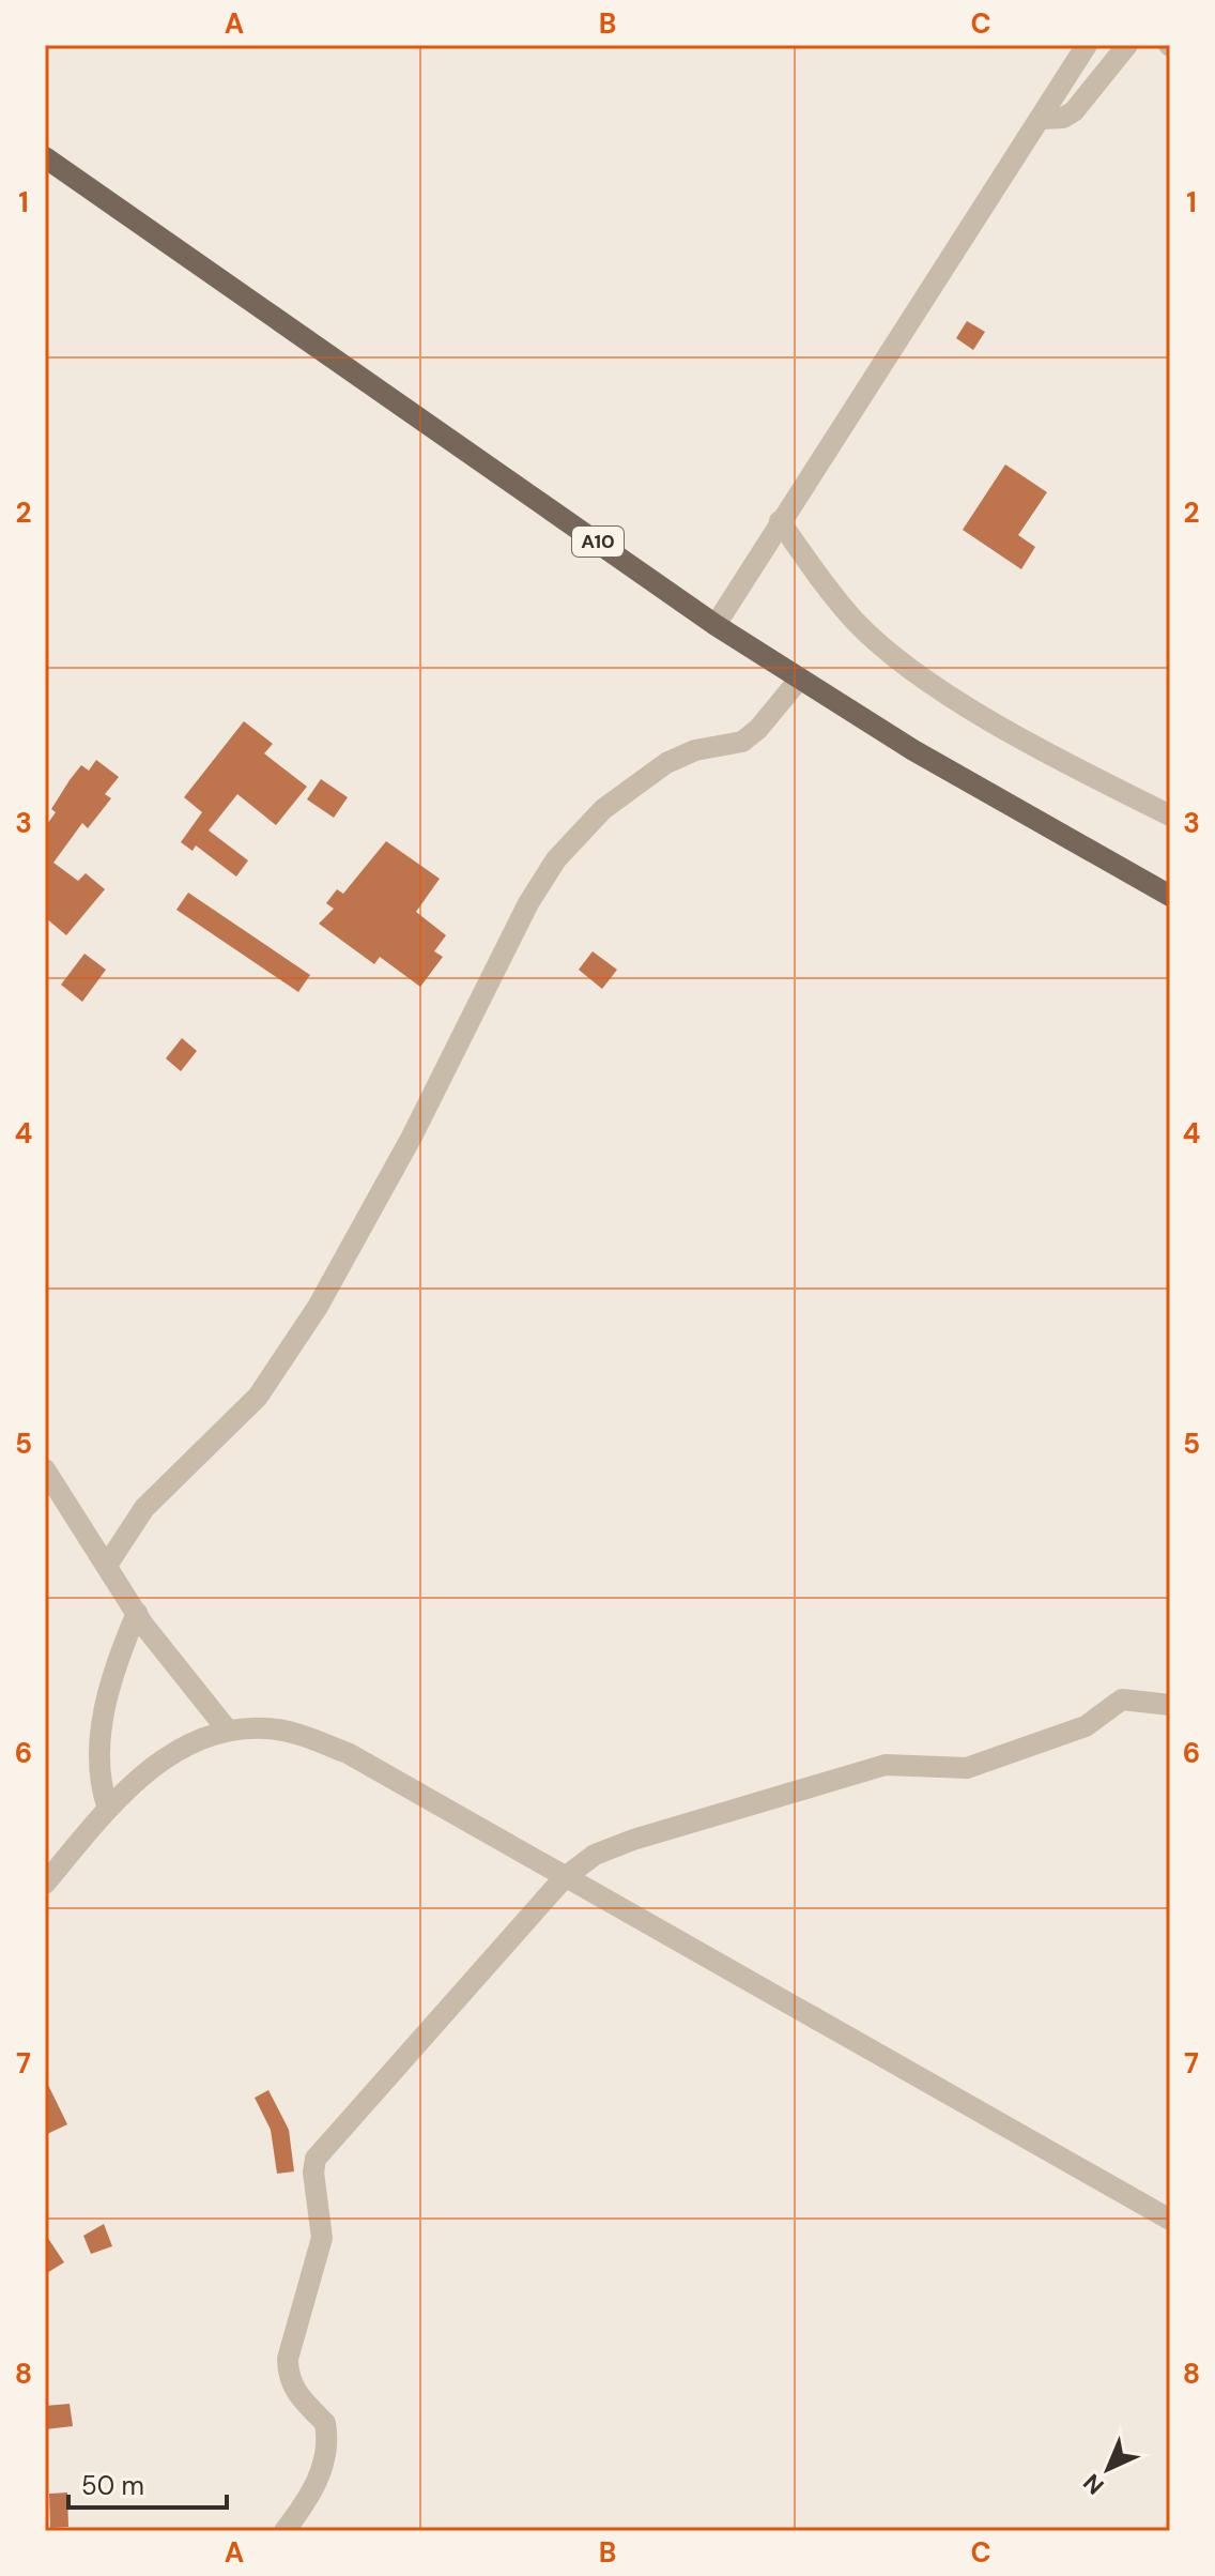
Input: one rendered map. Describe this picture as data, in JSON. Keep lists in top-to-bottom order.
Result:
{
  "streets": {
    "main road": ["A10"]
  },
  "scale_bar": "50 m",
  "north": "bottom left",
  "grid": {
    "columns": ["A", "B", "C"],
    "rows": [
      "1",
      "2",
      "3",
      "4",
      "5",
      "6",
      "7",
      "8"
    ]
  }
}
